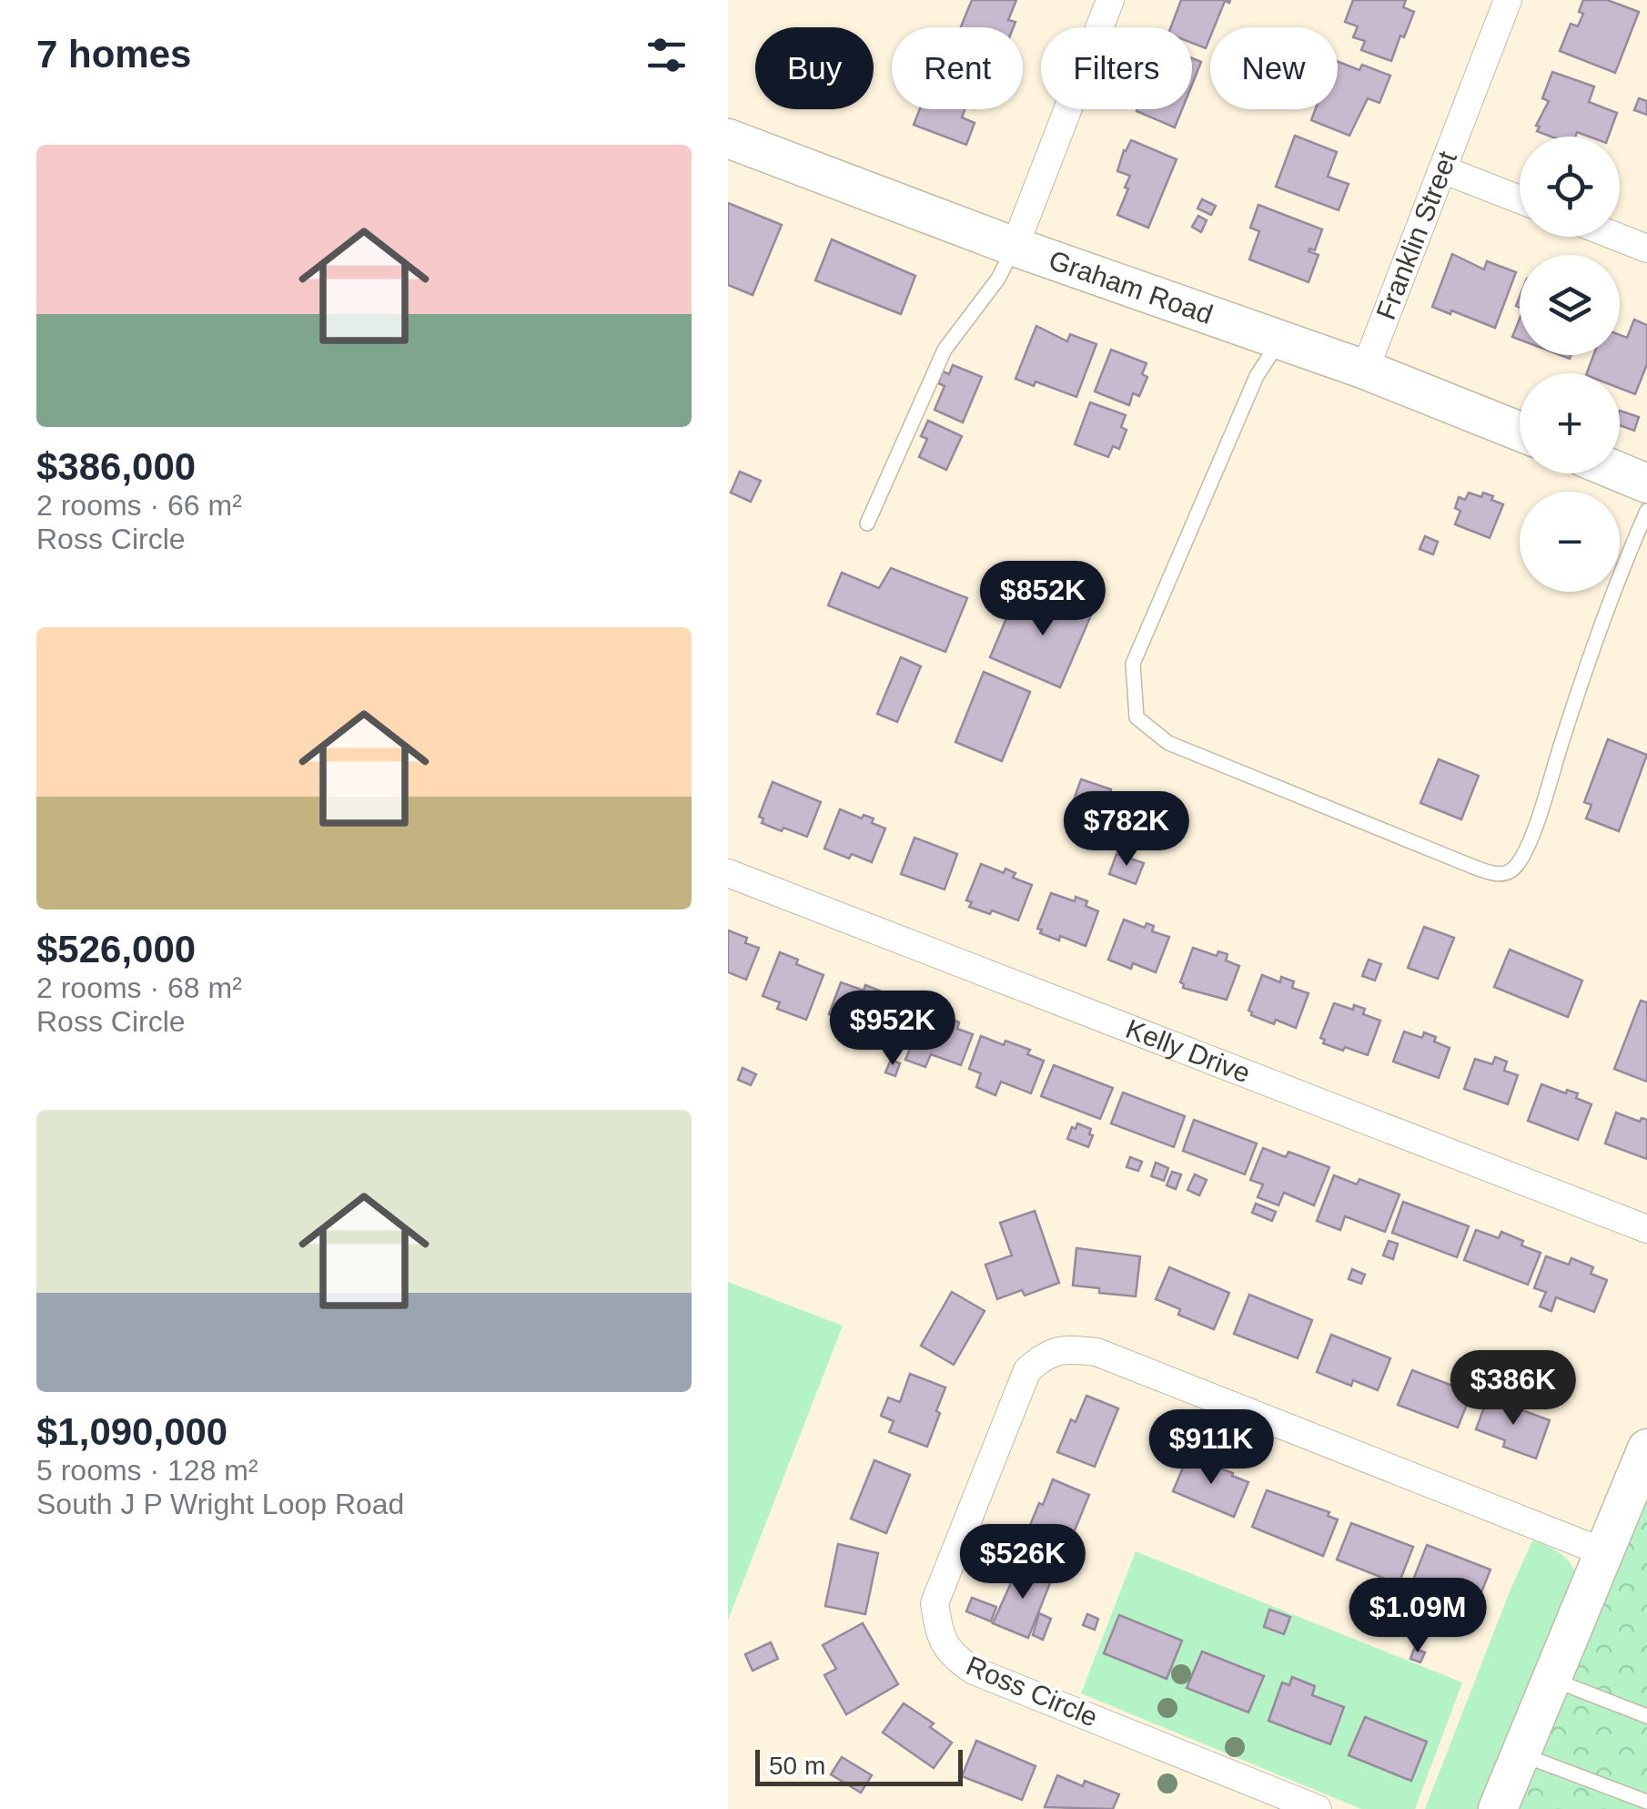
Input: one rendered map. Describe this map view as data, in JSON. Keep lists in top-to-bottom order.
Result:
{
  "streets": {
    "main road": ["Graham Road"],
    "street": ["Franklin Street", "Kelly Drive", "Ross Circle"]
  },
  "crossings": [
    ["Franklin Street", "Graham Road"]
  ],
  "scale_bar": "50 m",
  "page": {
    "heading": "7 homes",
    "chip": [
      "Buy",
      "Rent",
      "Filters",
      "New"
    ],
    "list": [
      {
        "name": "$386,000",
        "note": "2 rooms · 66 m² · Ross Circle"
      },
      {
        "name": "$526,000",
        "note": "2 rooms · 68 m² · Ross Circle"
      },
      {
        "name": "$1,090,000",
        "note": "5 rooms · 128 m² · South J P Wright Loop Road"
      }
    ],
    "map_buttons": ["+", "−"],
    "price": [
      "$852K",
      "$782K",
      "$952K",
      "$386K",
      "$911K",
      "$526K",
      "$1.09M"
    ],
    "scale": "50 m"
  }
}
